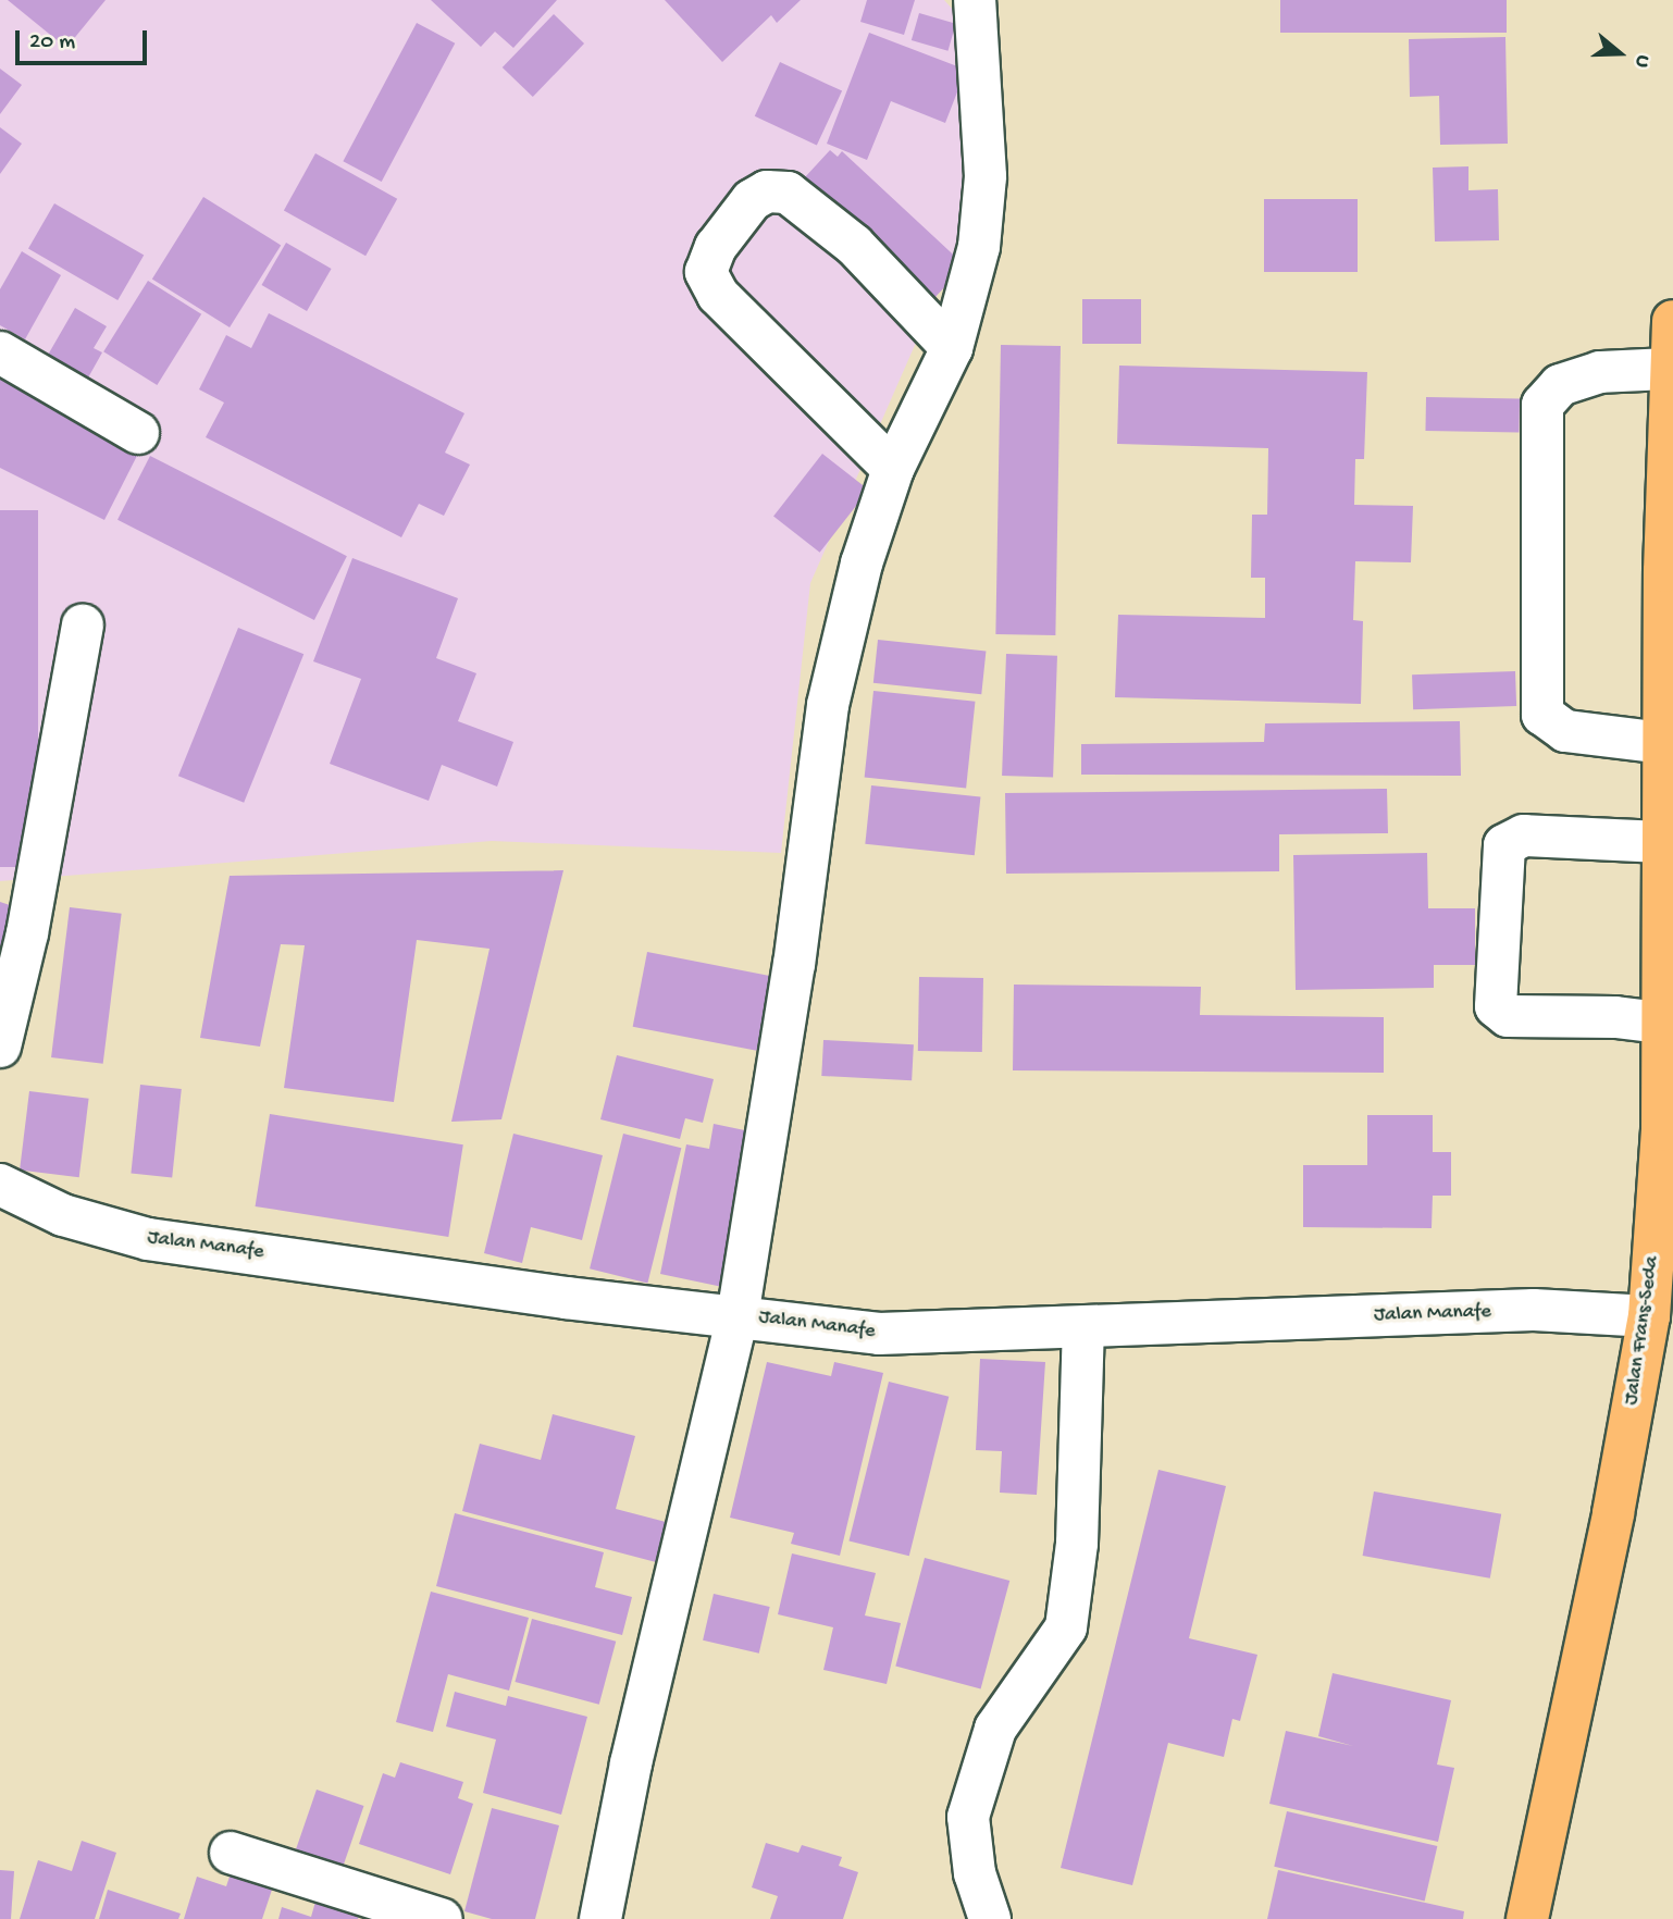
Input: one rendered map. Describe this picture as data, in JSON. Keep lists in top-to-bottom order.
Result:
{
  "streets": {
    "main road": ["Jalan Frans-Seda"],
    "street": ["Jalan Manafe"]
  },
  "crossings": [
    ["Jalan Manafe", "Jalan Frans-Seda"]
  ],
  "scale_bar": "20 m",
  "north": "right"
}
